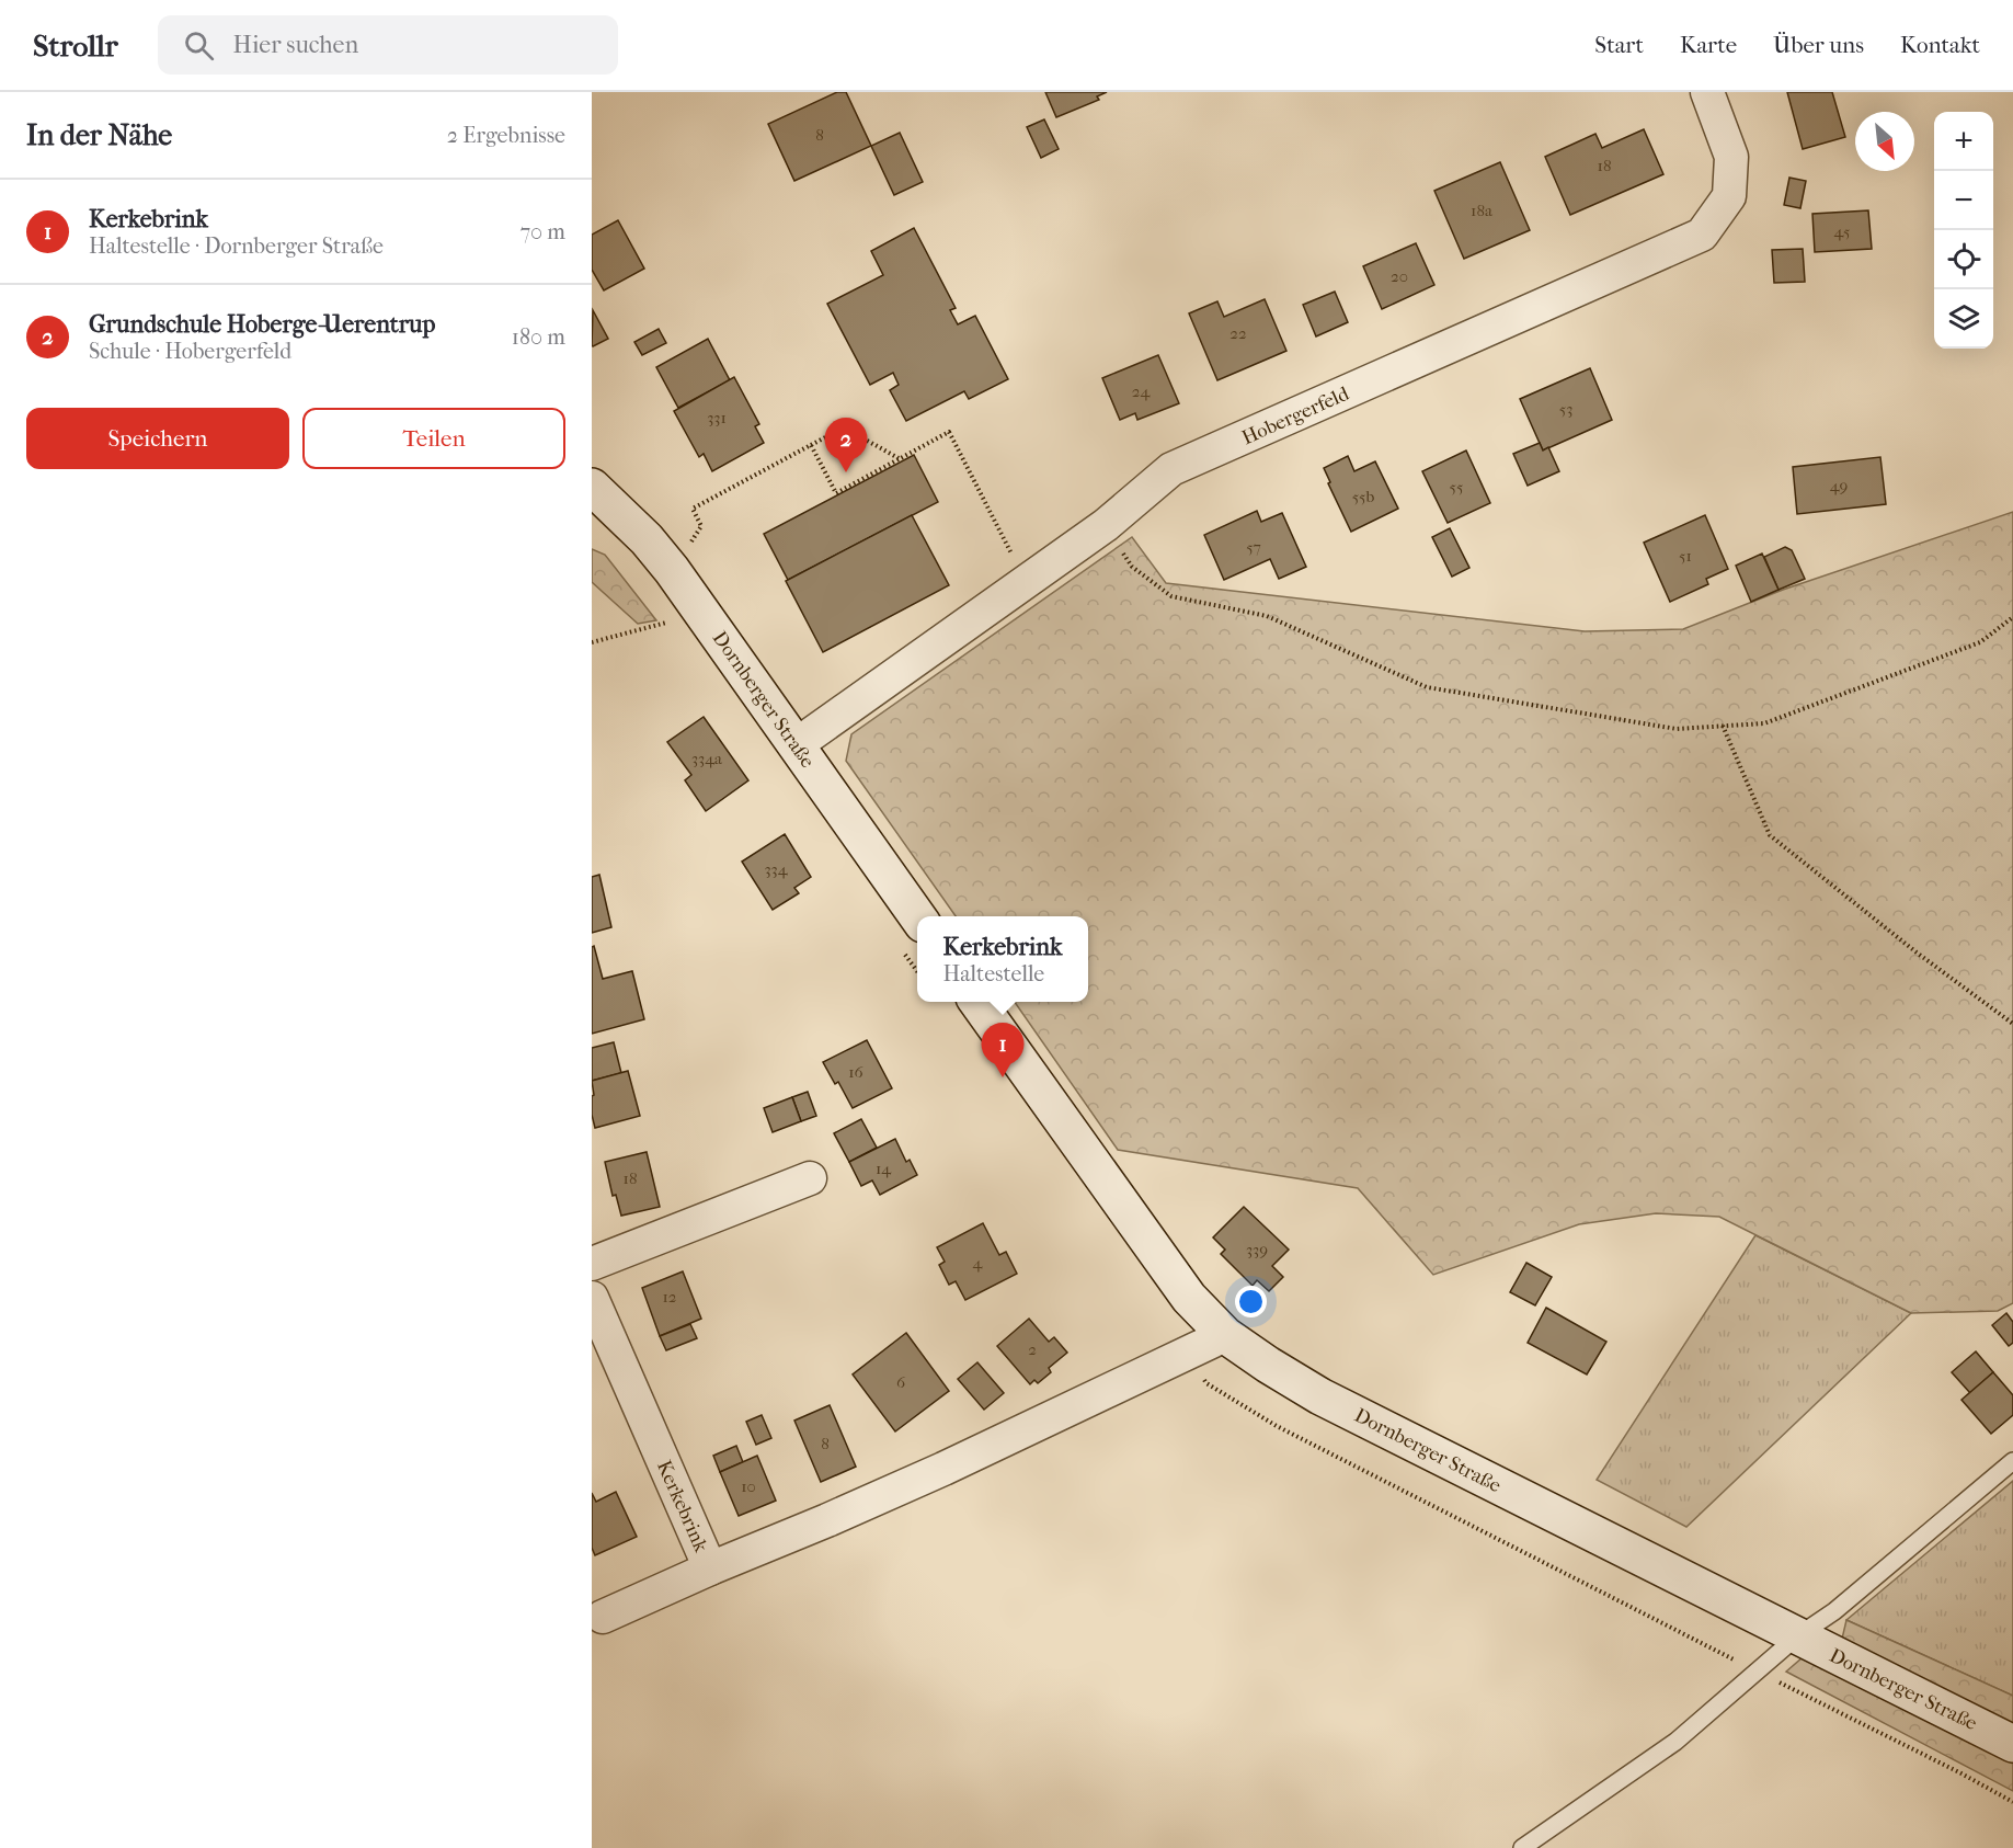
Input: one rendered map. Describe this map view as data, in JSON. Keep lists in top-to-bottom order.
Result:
{
  "streets": {
    "street": ["Hobergerfeld", "Dornberger Straße", "Kerkebrink"]
  },
  "crossings": [
    ["Hobergerfeld", "Dornberger Straße"],
    ["Dornberger Straße", "Kerkebrink"]
  ],
  "house_numbers": [
    "8",
    "18",
    "18a",
    "45",
    "20",
    "22",
    "24",
    "53",
    "331",
    "49",
    "55",
    "55b",
    "57",
    "51",
    "334a",
    "334",
    "16",
    "14",
    "18",
    "339",
    "4",
    "12",
    "2",
    "6",
    "8",
    "10"
  ],
  "north": "bottom right",
  "page": {
    "header": "Strollr",
    "search": "Hier suchen",
    "nav": [
      "Start",
      "Karte",
      "Über uns",
      "Kontakt"
    ],
    "heading": ["In der Nähe", "2 Ergebnisse"],
    "map_buttons": ["+", "−"],
    "list": [
      {
        "mark": "1",
        "name": "Kerkebrink",
        "note": "Haltestelle · Dornberger Straße",
        "value": "70 m"
      },
      {
        "mark": "2",
        "name": "Grundschule Hoberge-Uerentrup",
        "note": "Schule · Hobergerfeld",
        "value": "180 m"
      }
    ],
    "buttons": ["Speichern", "Teilen"],
    "pins": ["2", "1"],
    "popup": ["Kerkebrink", "Haltestelle"]
  }
}
